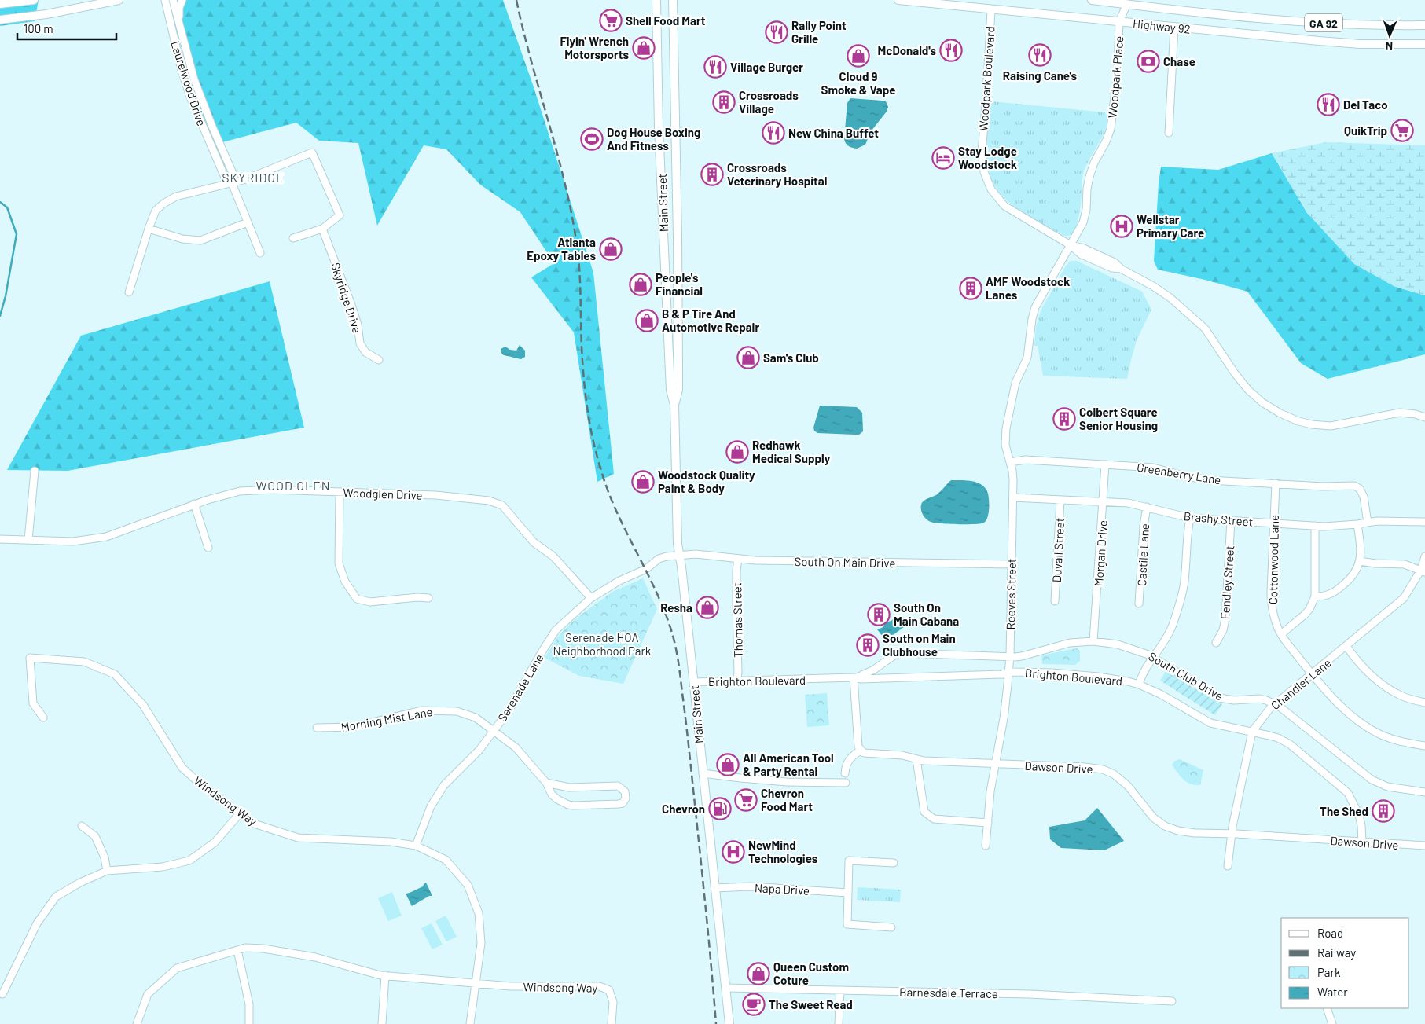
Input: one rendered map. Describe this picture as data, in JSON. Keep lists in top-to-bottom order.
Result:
{
  "streets": {
    "main road": ["GA 92", "Highway 92", "Main Street"],
    "street": [
      "Woodpark Place",
      "Woodpark Boulevard",
      "Laurelwood Drive",
      "Skyridge Drive",
      "Greenberry Lane",
      "Woodglen Drive",
      "Brashy Street",
      "Duvall Street",
      "Morgan Drive",
      "Castile Lane",
      "Cottonwood Lane",
      "South On Main Drive",
      "Fendley Street",
      "Reeves Street",
      "Thomas Street",
      "South Club Drive",
      "Brighton Boulevard",
      "Chandler Lane",
      "Serenade Lane",
      "Morning Mist Lane",
      "Dawson Drive",
      "Windsong Way",
      "Napa Drive",
      "Barnesdale Terrace"
    ]
  },
  "crossings": [
    ["Highway 92", "Woodpark Place"],
    ["Highway 92", "Woodpark Boulevard"],
    ["Woodpark Place", "Woodpark Boulevard"],
    ["Woodpark Place", "Reeves Street"],
    ["Main Street", "South On Main Drive"],
    ["Main Street", "Brighton Boulevard"],
    ["Main Street", "Serenade Lane"],
    ["Main Street", "Napa Drive"],
    ["Main Street", "Barnesdale Terrace"],
    ["Greenberry Lane", "Brashy Street"],
    ["Greenberry Lane", "Morgan Drive"],
    ["Greenberry Lane", "Cottonwood Lane"],
    ["Greenberry Lane", "Reeves Street"],
    ["Woodglen Drive", "Serenade Lane"],
    ["Brashy Street", "Duvall Street"],
    ["Brashy Street", "Morgan Drive"],
    ["Brashy Street", "Castile Lane"],
    ["Brashy Street", "Cottonwood Lane"],
    ["Brashy Street", "Fendley Street"],
    ["Brashy Street", "Reeves Street"],
    ["Morgan Drive", "South Club Drive"],
    ["Cottonwood Lane", "Chandler Lane"],
    ["South On Main Drive", "Reeves Street"],
    ["South On Main Drive", "Thomas Street"],
    ["South On Main Drive", "Serenade Lane"],
    ["Reeves Street", "South Club Drive"],
    ["Reeves Street", "Brighton Boulevard"],
    ["Reeves Street", "Dawson Drive"],
    ["Thomas Street", "Brighton Boulevard"],
    ["South Club Drive", "Brighton Boulevard"],
    ["South Club Drive", "Chandler Lane"],
    ["Brighton Boulevard", "Chandler Lane"],
    ["Brighton Boulevard", "Dawson Drive"],
    ["Chandler Lane", "Dawson Drive"],
    ["Serenade Lane", "Morning Mist Lane"],
    ["Serenade Lane", "Windsong Way"]
  ],
  "districts": ["SKYRIDGE", "WOOD GLEN"],
  "parks": ["Serenade HOA Neighborhood Park"],
  "places": {
    "supermarket": ["Shell Food Mart", "QuikTrip", "Chevron Food Mart"],
    "restaurant": [
      "Rally Point Grille",
      "McDonald's",
      "Raising Cane's",
      "Village Burger",
      "Del Taco",
      "New China Buffet"
    ],
    "shop": [
      "Flyin' Wrench Motorsports",
      "Cloud 9 Smoke & Vape",
      "Atlanta Epoxy Tables",
      "People's Financial",
      "B & P Tire And Automotive Repair",
      "Sam's Club",
      "Redhawk Medical Supply",
      "Woodstock Quality Paint & Body",
      "Resha",
      "All American Tool & Party Rental",
      "Queen Custom Coture"
    ],
    "bank": ["Chase"],
    "building": [
      "Crossroads Village",
      "Crossroads Veterinary Hospital",
      "AMF Woodstock Lanes",
      "Colbert Square Senior Housing",
      "South On Main Cabana",
      "South on Main Clubhouse",
      "The Shed"
    ],
    "sports": ["Dog House Boxing And Fitness"],
    "hotel": ["Stay Lodge Woodstock"],
    "hospital": ["Wellstar Primary Care", "NewMind Technologies"],
    "fuel station": ["Chevron"],
    "cafe": ["The Sweet Read"]
  },
  "legend": [
    "Road",
    "Railway",
    "Park",
    "Water"
  ],
  "scale_bar": "100 m",
  "north": "bottom"
}
